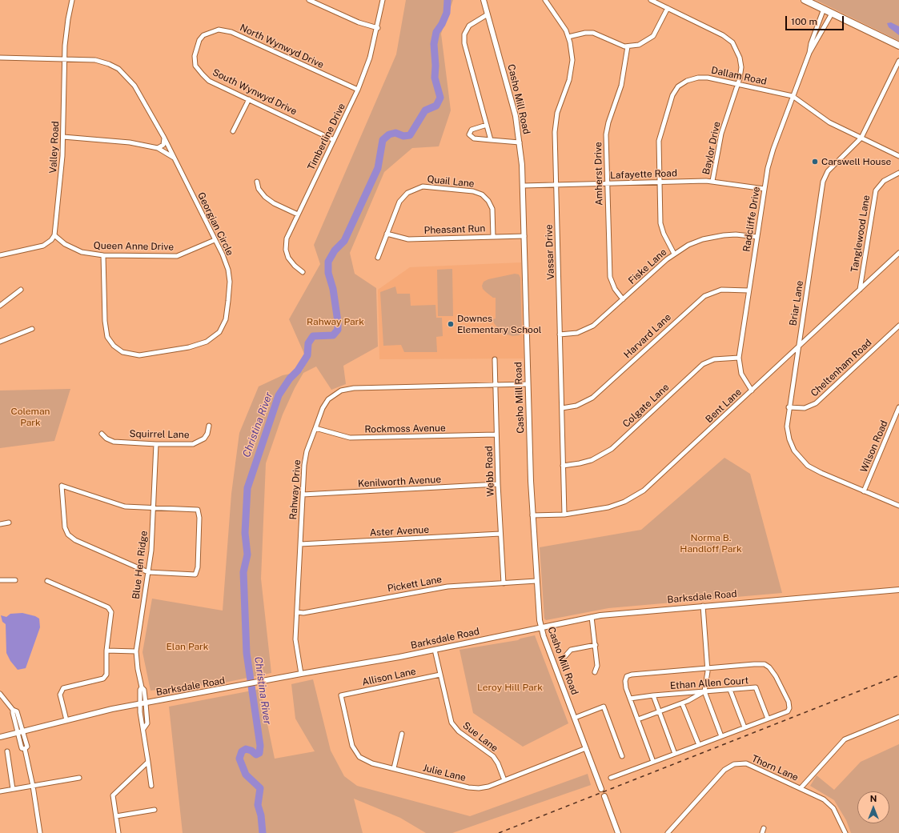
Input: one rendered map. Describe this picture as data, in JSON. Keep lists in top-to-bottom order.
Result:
{
  "streets": {
    "street": [
      "North Wynwyd Drive",
      "Dallam Road",
      "South Wynwyd Drive",
      "Casho Mill Road",
      "Timberline Drive",
      "Valley Road",
      "Baylor Drive",
      "Amherst Drive",
      "Lafayette Road",
      "Quail Lane",
      "Radcliffe Drive",
      "Georgian Circle",
      "Pheasant Run",
      "Tanglewood Lane",
      "Queen Anne Drive",
      "Vassar Drive",
      "Fiske Lane",
      "Briar Lane",
      "Harvard Lane",
      "Cheltenham Road",
      "Colgate Lane",
      "Bent Lane",
      "Rockmoss Avenue",
      "Squirrel Lane",
      "Wilson Road",
      "Webb Road",
      "Kenilworth Avenue",
      "Rahway Drive",
      "Aster Avenue",
      "Blue Hen Ridge",
      "Pickett Lane",
      "Barksdale Road",
      "Allison Lane",
      "Ethan Allen Court",
      "Sue Lane",
      "Thorn Lane",
      "Julie Lane"
    ]
  },
  "crossings": [
    ["North Wynwyd Drive", "South Wynwyd Drive"],
    ["North Wynwyd Drive", "Timberline Drive"],
    ["Dallam Road", "Baylor Drive"],
    ["Dallam Road", "Lafayette Road"],
    ["Dallam Road", "Radcliffe Drive"],
    ["Dallam Road", "Fiske Lane"],
    ["Dallam Road", "Briar Lane"],
    ["South Wynwyd Drive", "Timberline Drive"],
    ["Casho Mill Road", "Lafayette Road"],
    ["Casho Mill Road", "Pheasant Run"],
    ["Casho Mill Road", "Bent Lane"],
    ["Casho Mill Road", "Rahway Drive"],
    ["Casho Mill Road", "Pickett Lane"],
    ["Casho Mill Road", "Barksdale Road"],
    ["Casho Mill Road", "Julie Lane"],
    ["Valley Road", "Georgian Circle"],
    ["Valley Road", "Queen Anne Drive"],
    ["Baylor Drive", "Lafayette Road"],
    ["Amherst Drive", "Lafayette Road"],
    ["Amherst Drive", "Fiske Lane"],
    ["Lafayette Road", "Radcliffe Drive"],
    ["Lafayette Road", "Vassar Drive"],
    ["Quail Lane", "Pheasant Run"],
    ["Radcliffe Drive", "Fiske Lane"],
    ["Radcliffe Drive", "Harvard Lane"],
    ["Radcliffe Drive", "Colgate Lane"],
    ["Radcliffe Drive", "Bent Lane"],
    ["Georgian Circle", "Queen Anne Drive"],
    ["Tanglewood Lane", "Bent Lane"],
    ["Vassar Drive", "Fiske Lane"],
    ["Vassar Drive", "Harvard Lane"],
    ["Vassar Drive", "Colgate Lane"],
    ["Vassar Drive", "Bent Lane"],
    ["Briar Lane", "Cheltenham Road"],
    ["Briar Lane", "Bent Lane"],
    ["Briar Lane", "Wilson Road"],
    ["Rockmoss Avenue", "Webb Road"],
    ["Rockmoss Avenue", "Rahway Drive"],
    ["Squirrel Lane", "Blue Hen Ridge"],
    ["Webb Road", "Kenilworth Avenue"],
    ["Webb Road", "Rahway Drive"],
    ["Webb Road", "Aster Avenue"],
    ["Webb Road", "Pickett Lane"],
    ["Kenilworth Avenue", "Rahway Drive"],
    ["Rahway Drive", "Aster Avenue"],
    ["Rahway Drive", "Pickett Lane"],
    ["Rahway Drive", "Barksdale Road"],
    ["Blue Hen Ridge", "Barksdale Road"],
    ["Barksdale Road", "Sue Lane"],
    ["Allison Lane", "Sue Lane"],
    ["Allison Lane", "Julie Lane"],
    ["Sue Lane", "Julie Lane"]
  ],
  "water": ["Christina River"],
  "parks": [
    "Rahway Park",
    "Coleman Park",
    "Norma B. Handloff Park",
    "Elan Park",
    "Leroy Hill Park"
  ],
  "places": ["Carswell House", "Downes Elementary School"],
  "scale_bar": "100 m",
  "north": "top"
}
